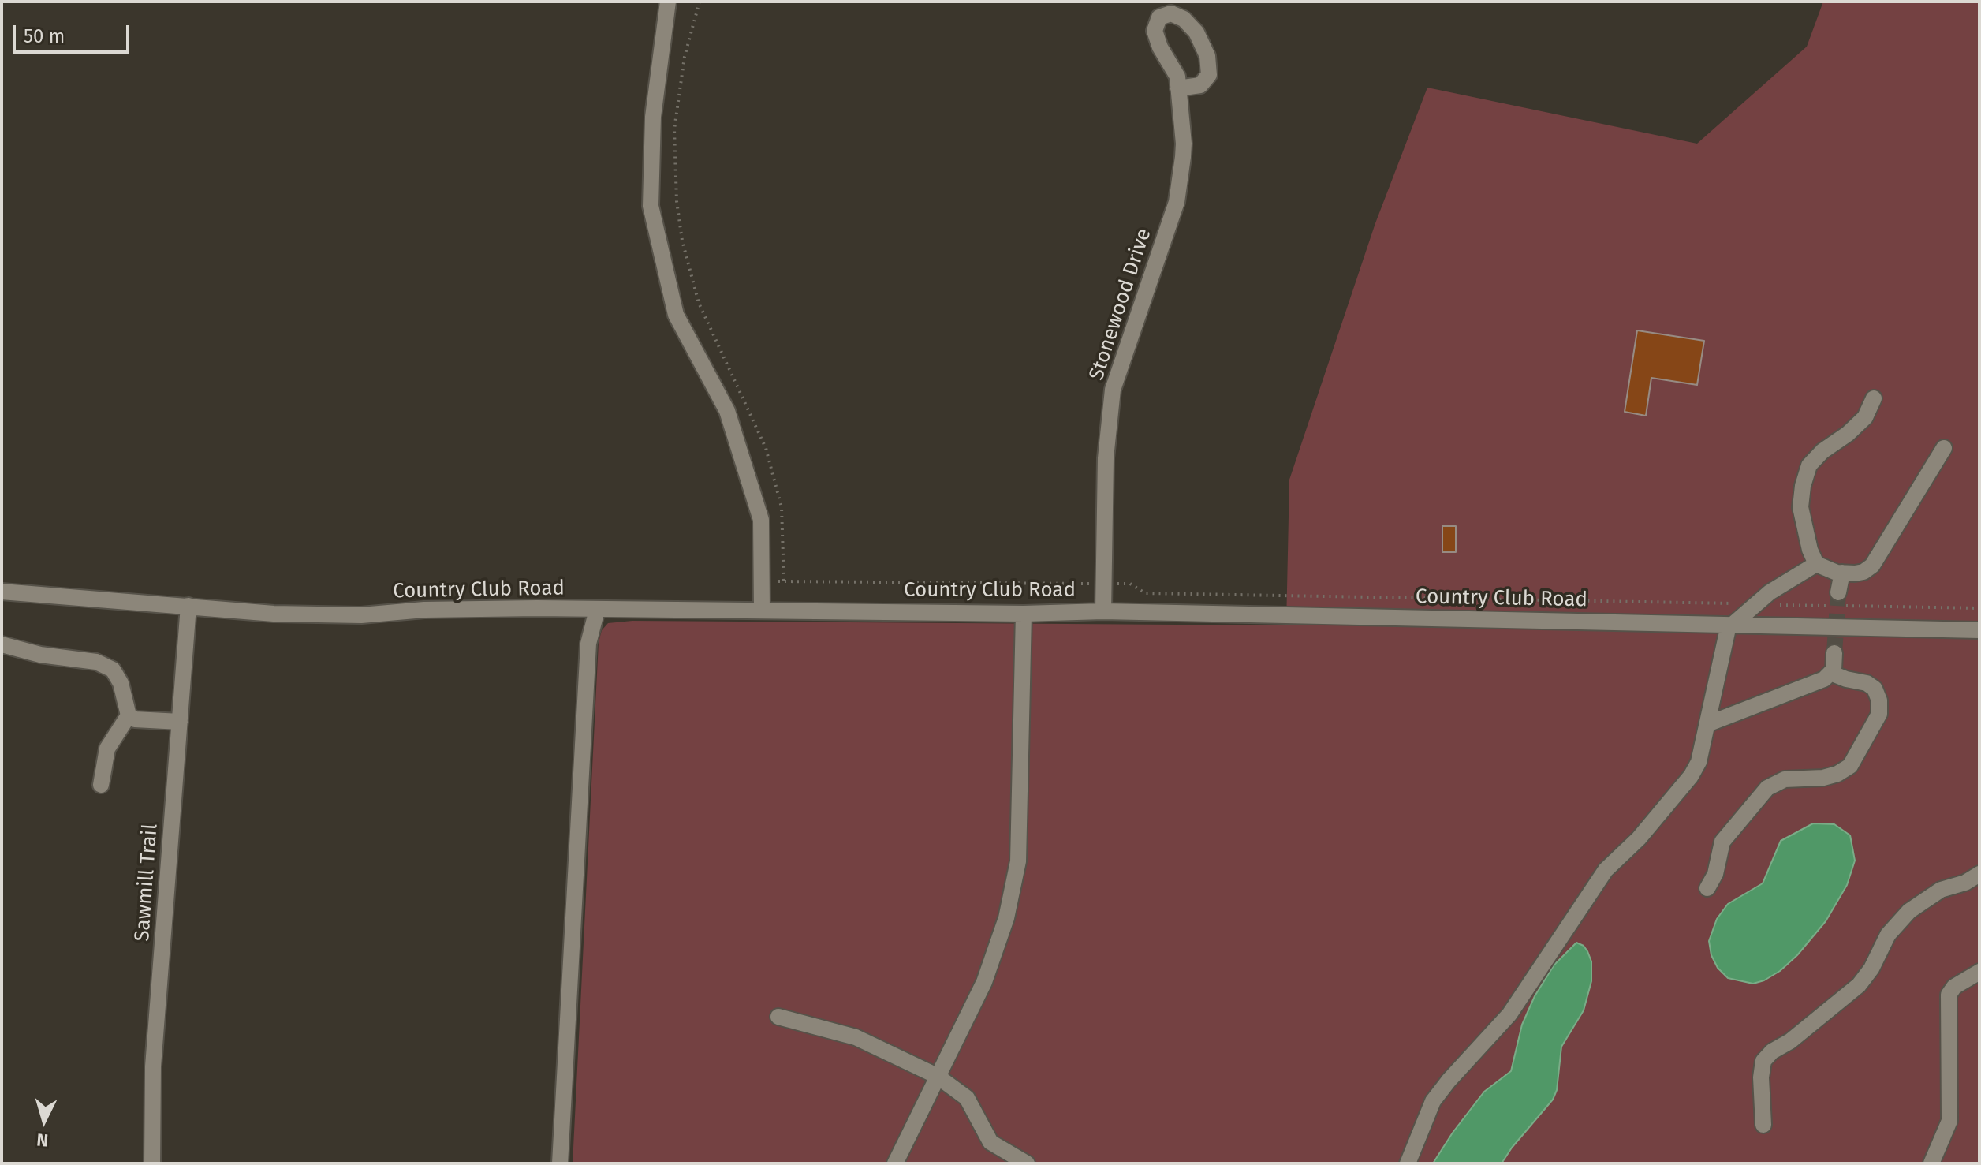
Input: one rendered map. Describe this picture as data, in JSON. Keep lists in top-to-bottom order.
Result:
{
  "streets": {
    "street": ["Stonewood Drive", "Country Club Road", "Sawmill Trail"]
  },
  "crossings": [
    ["Stonewood Drive", "Country Club Road"],
    ["Country Club Road", "Sawmill Trail"]
  ],
  "scale_bar": "50 m",
  "north": "bottom"
}
